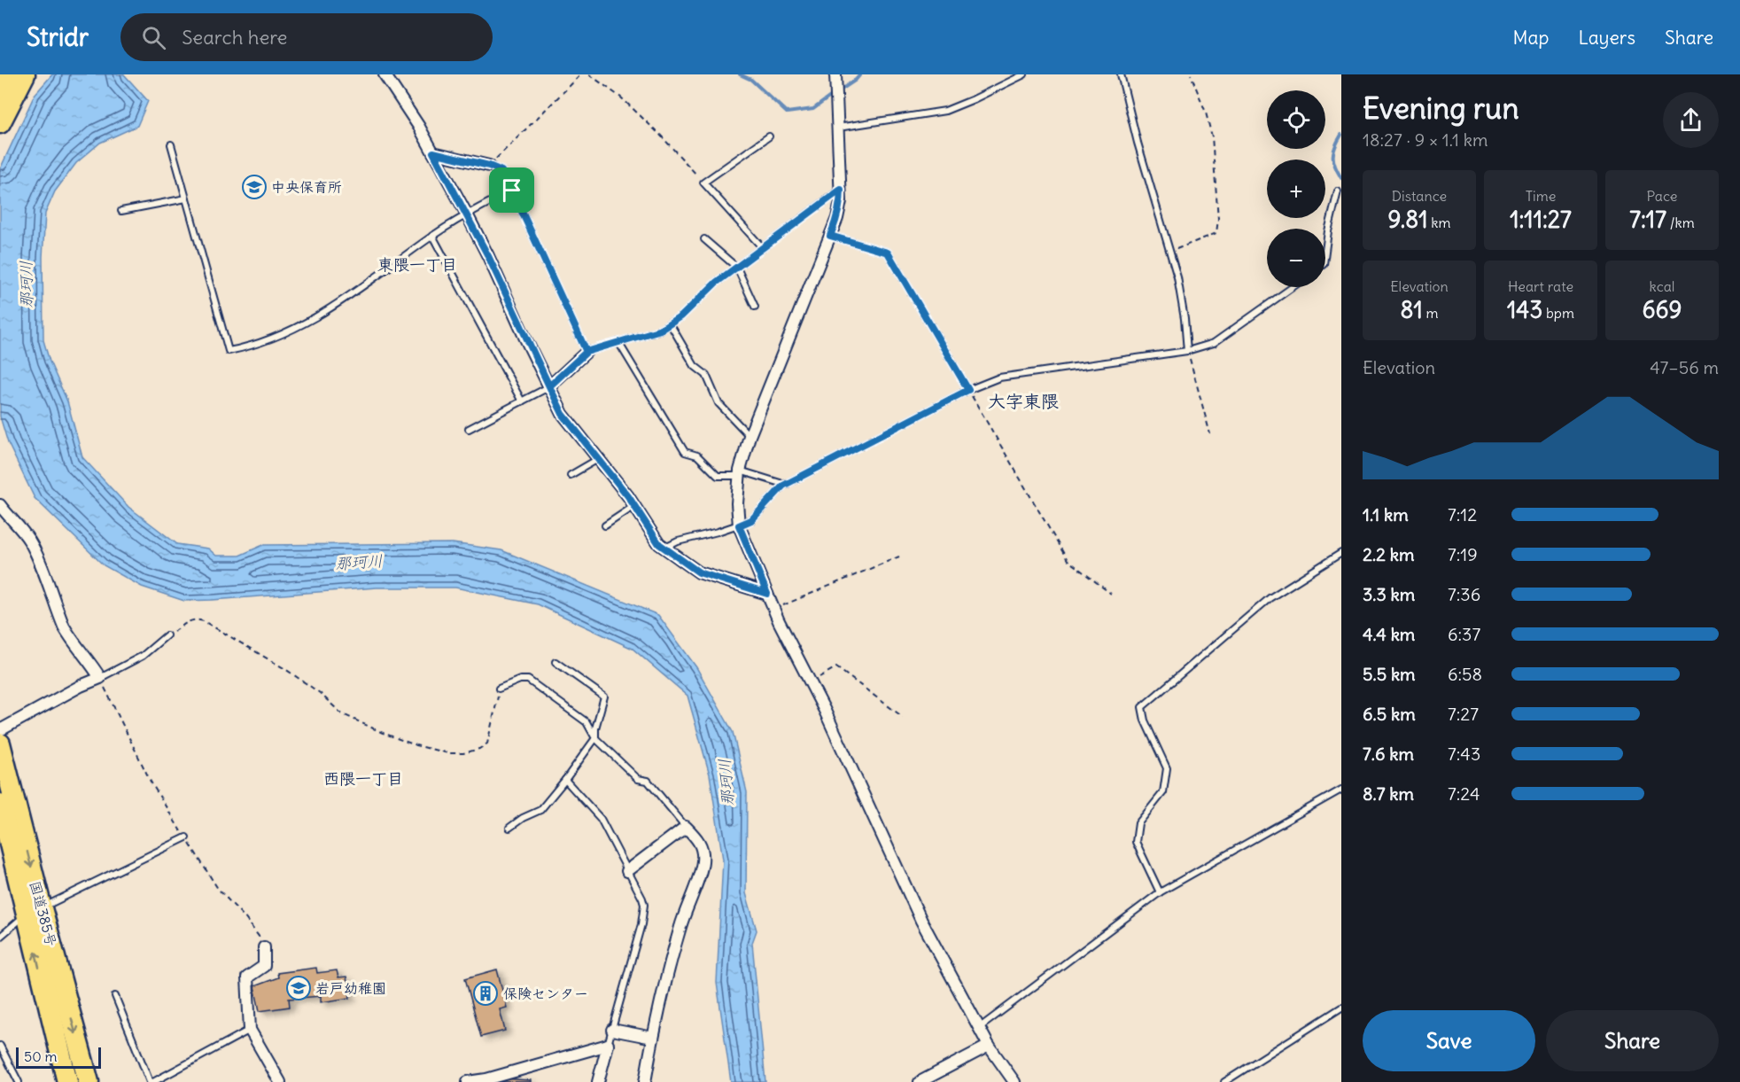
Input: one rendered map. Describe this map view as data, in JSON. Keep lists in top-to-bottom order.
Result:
{
  "streets": {
    "highway": ["国道385号"]
  },
  "districts": ["東隈一丁目", "大字東隈", "西隈一丁目"],
  "water": ["那珂川"],
  "places": {
    "school or university": ["中央保育所", "岩戸幼稚園"],
    "building": ["保険センター"]
  },
  "scale_bar": "50 m",
  "page": {
    "header": "Stridr",
    "search": "Search here",
    "nav": ["Map", "Layers", "Share"],
    "heading": ["Evening run", "18:27 · 9 × 1.1 km"],
    "map_buttons": ["+", "−"],
    "stats": [
      ["Distance", "9.81 km"],
      ["Time", "1:11:27"],
      ["Pace", "7:17 /km"],
      ["Elevation", "81 m"],
      ["Heart rate", "143 bpm"],
      ["kcal", "669"]
    ],
    "chart": ["Elevation", "47–56 m"],
    "list": [
      {
        "name": "1.1 km",
        "note": "7:12"
      },
      {
        "name": "2.2 km",
        "note": "7:19"
      },
      {
        "name": "3.3 km",
        "note": "7:36"
      },
      {
        "name": "4.4 km",
        "note": "6:37"
      },
      {
        "name": "5.5 km",
        "note": "6:58"
      },
      {
        "name": "6.5 km",
        "note": "7:27"
      },
      {
        "name": "7.6 km",
        "note": "7:43"
      },
      {
        "name": "8.7 km",
        "note": "7:24"
      }
    ],
    "buttons": ["Save", "Share"],
    "scale": "50 m"
  }
}
